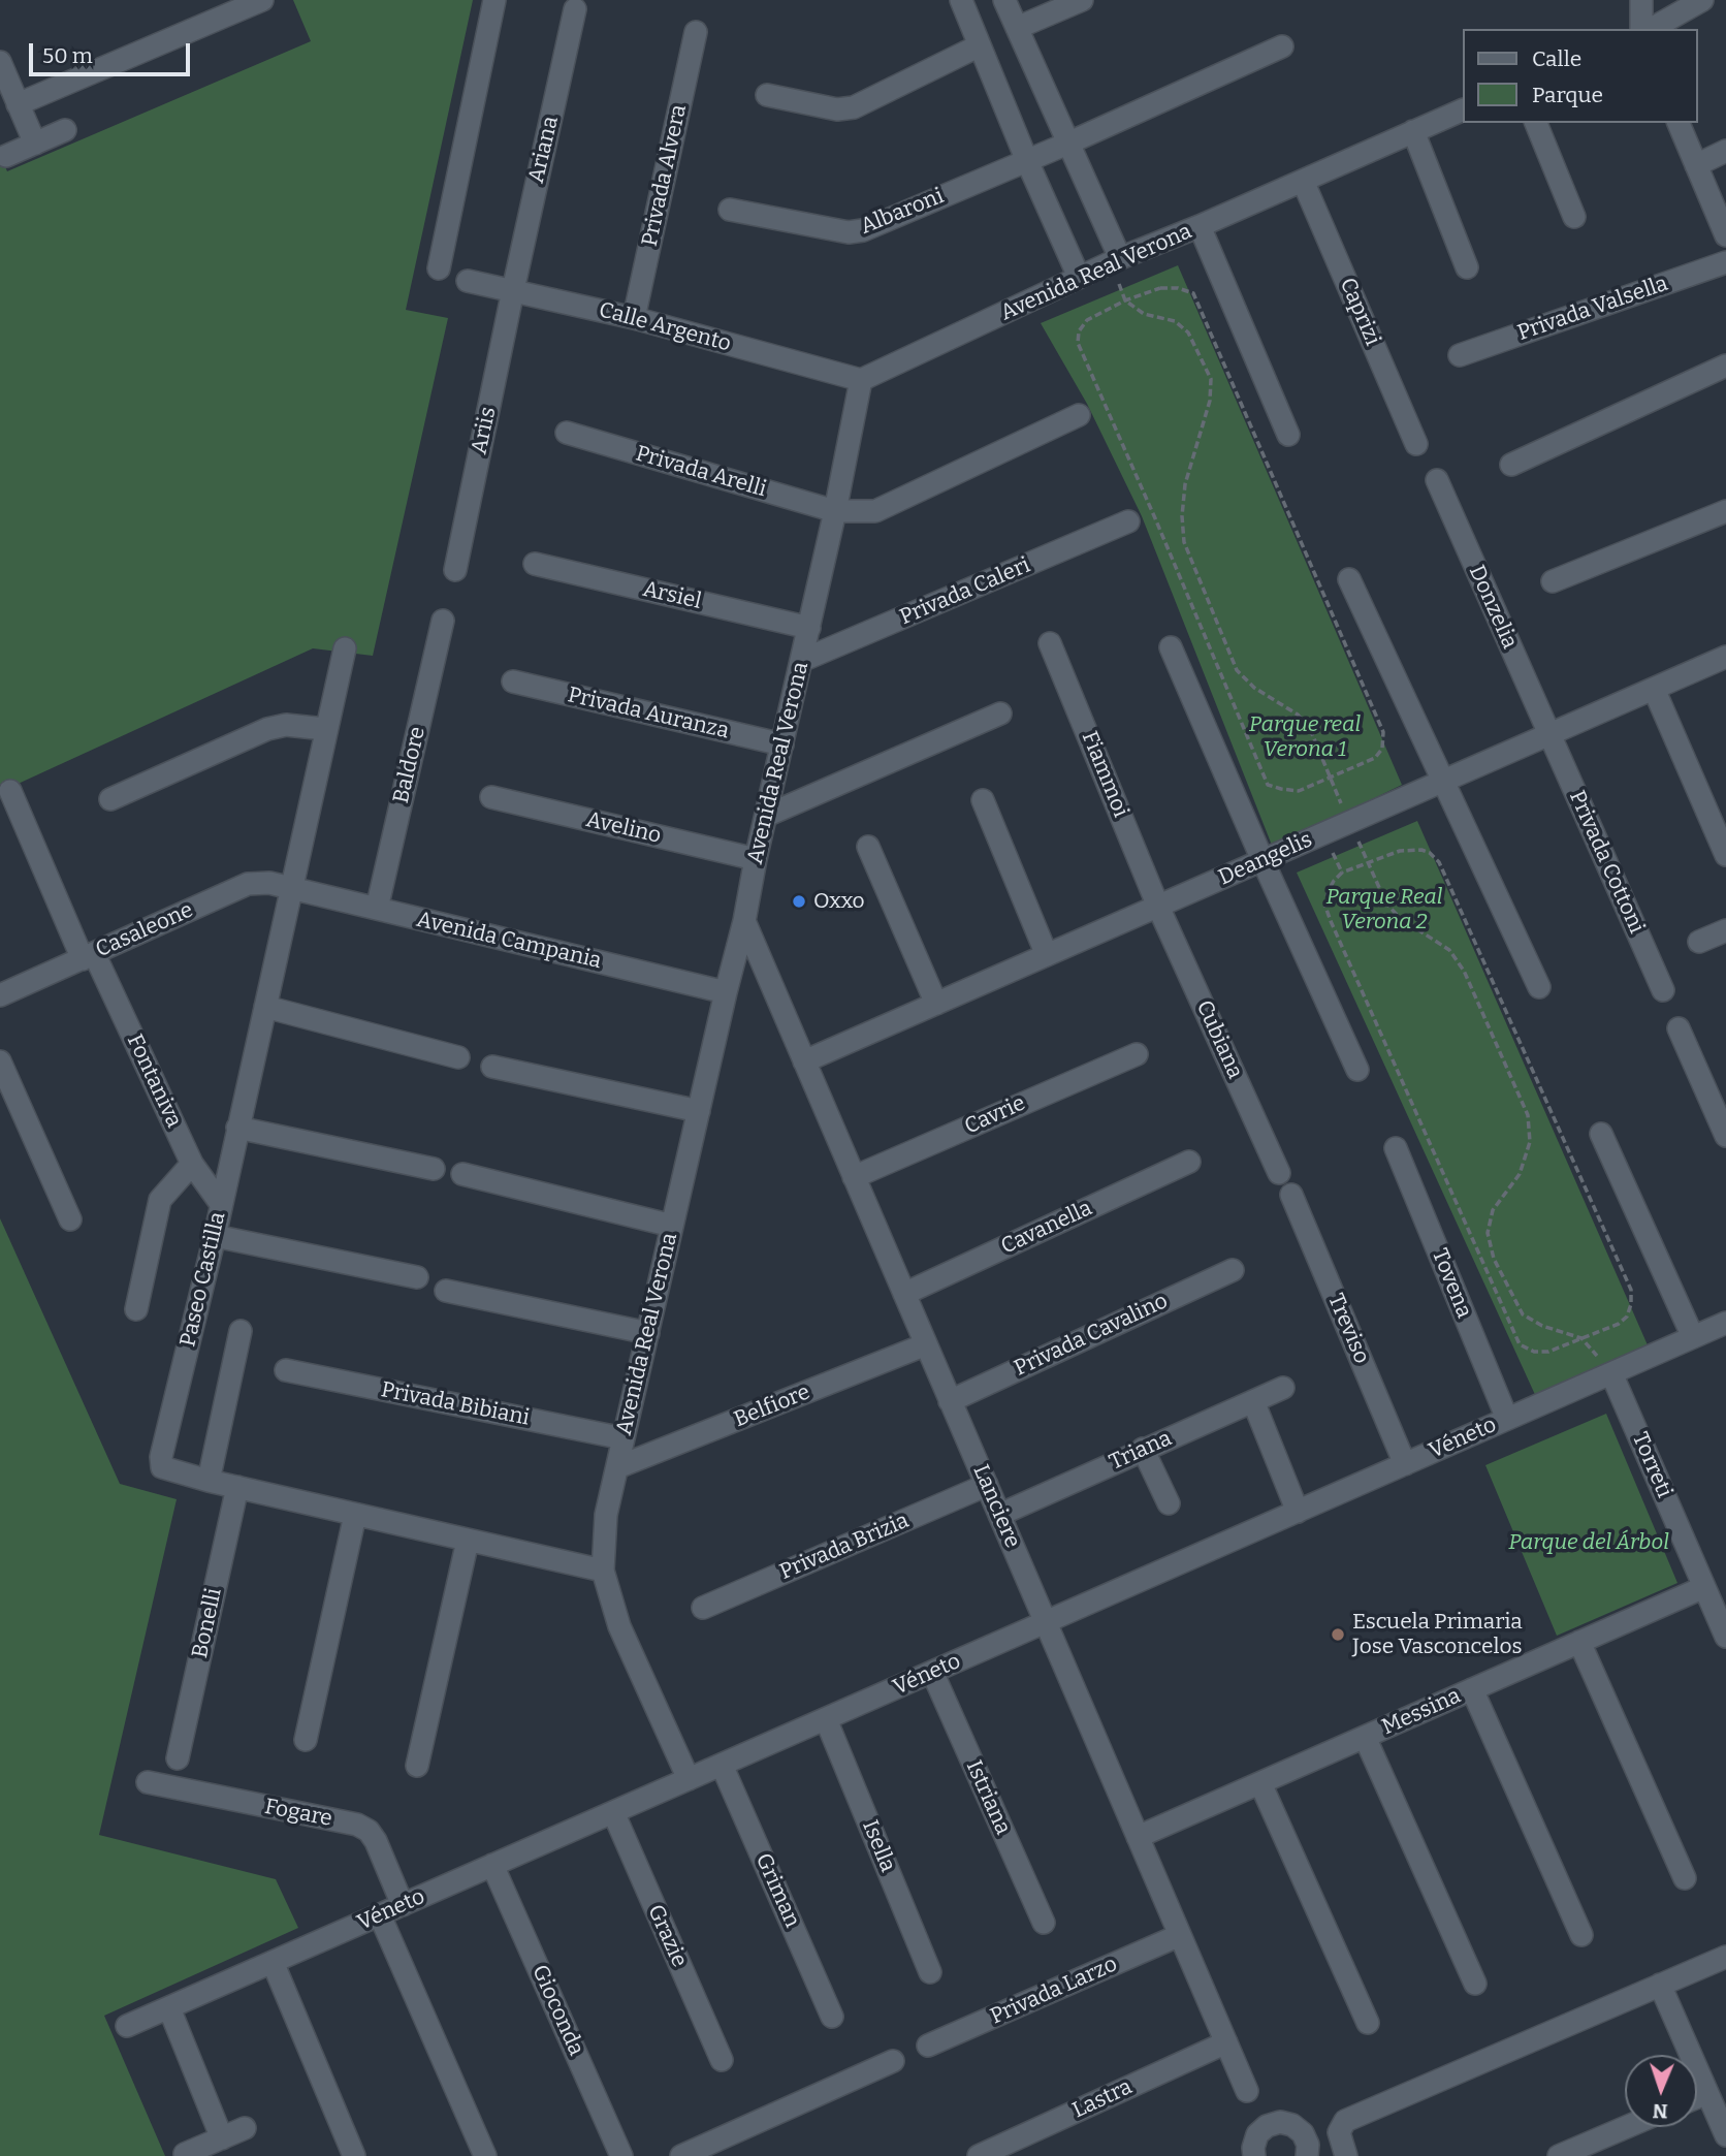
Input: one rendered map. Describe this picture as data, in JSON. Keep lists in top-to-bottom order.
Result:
{
  "streets": {
    "street": [
      "Ariana",
      "Privada Alvera",
      "Albaroni",
      "Avenida Real Verona",
      "Privada Valsella",
      "Caprizi",
      "Calle Argento",
      "Ariis",
      "Privada Arelli",
      "Privada Caleri",
      "Arsiel",
      "Donzelia",
      "Privada Auranza",
      "Baldore",
      "Fiammoi",
      "Avelino",
      "Deangelis",
      "Privada Cottoni",
      "Casaleone",
      "Avenida Campania",
      "Cubiana",
      "Fontaniva",
      "Cavrie",
      "Cavanella",
      "Paseo Castilla",
      "Tovena",
      "Treviso",
      "Privada Cavalino",
      "Privada Bibiani",
      "Belfiore",
      "Véneto",
      "Triana",
      "Torreti",
      "Lanciere",
      "Privada Brizia",
      "Bonelli",
      "Messina",
      "Istriana",
      "Fogare",
      "Isella",
      "Griman",
      "Grazie",
      "Privada Larzo",
      "Gioconda",
      "Lastra"
    ]
  },
  "crossings": [
    ["Ariana", "Calle Argento"],
    ["Ariana", "Ariis"],
    ["Privada Alvera", "Calle Argento"],
    ["Avenida Real Verona", "Caprizi"],
    ["Avenida Real Verona", "Calle Argento"],
    ["Avenida Real Verona", "Privada Arelli"],
    ["Avenida Real Verona", "Privada Caleri"],
    ["Avenida Real Verona", "Arsiel"],
    ["Avenida Real Verona", "Privada Auranza"],
    ["Avenida Real Verona", "Avelino"],
    ["Avenida Real Verona", "Avenida Campania"],
    ["Avenida Real Verona", "Paseo Castilla"],
    ["Avenida Real Verona", "Privada Bibiani"],
    ["Avenida Real Verona", "Belfiore"],
    ["Avenida Real Verona", "Véneto"],
    ["Avenida Real Verona", "Lanciere"],
    ["Calle Argento", "Ariis"],
    ["Donzelia", "Deangelis"],
    ["Donzelia", "Privada Cottoni"],
    ["Baldore", "Avenida Campania"],
    ["Fiammoi", "Deangelis"],
    ["Fiammoi", "Cubiana"],
    ["Deangelis", "Privada Cottoni"],
    ["Deangelis", "Cubiana"],
    ["Deangelis", "Lanciere"],
    ["Casaleone", "Avenida Campania"],
    ["Casaleone", "Fontaniva"],
    ["Casaleone", "Paseo Castilla"],
    ["Avenida Campania", "Paseo Castilla"],
    ["Fontaniva", "Paseo Castilla"],
    ["Cavrie", "Lanciere"],
    ["Cavanella", "Lanciere"],
    ["Paseo Castilla", "Bonelli"],
    ["Tovena", "Véneto"],
    ["Treviso", "Véneto"],
    ["Privada Cavalino", "Lanciere"],
    ["Belfiore", "Lanciere"],
    ["Véneto", "Torreti"],
    ["Véneto", "Lanciere"],
    ["Véneto", "Istriana"],
    ["Véneto", "Fogare"],
    ["Véneto", "Isella"],
    ["Véneto", "Griman"],
    ["Véneto", "Grazie"],
    ["Véneto", "Gioconda"],
    ["Triana", "Lanciere"],
    ["Torreti", "Messina"],
    ["Lanciere", "Privada Brizia"],
    ["Lanciere", "Messina"],
    ["Lanciere", "Privada Larzo"],
    ["Lanciere", "Lastra"]
  ],
  "parks": ["Parque real Verona 1", "Parque Real Verona 2", "Parque del Árbol"],
  "places": ["Oxxo", "Escuela Primaria Jose Vasconcelos"],
  "legend": ["Calle", "Parque"],
  "scale_bar": "50 m",
  "north": "bottom"
}
